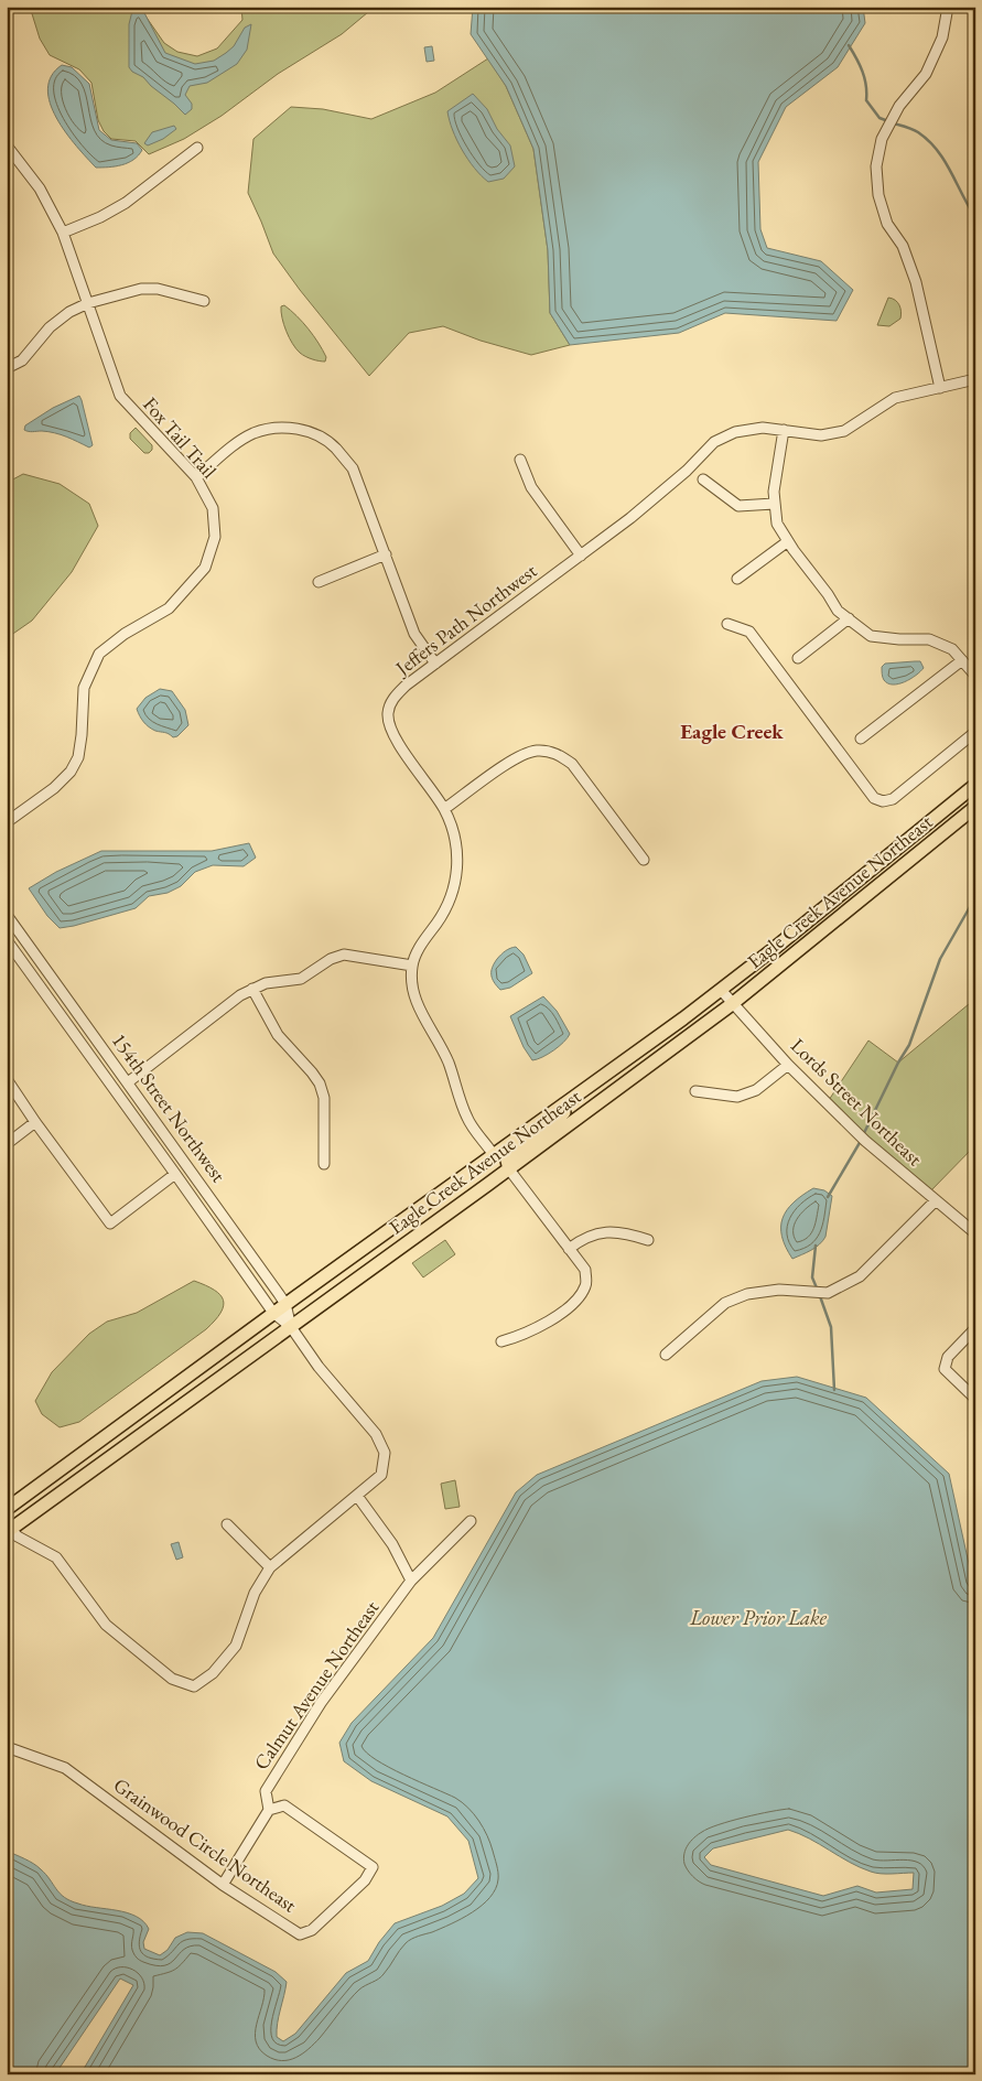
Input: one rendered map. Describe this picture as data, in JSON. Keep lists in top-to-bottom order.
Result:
{
  "streets": {
    "main road": ["Eagle Creek Avenue Northeast"],
    "street": [
      "Fox Tail Trail",
      "Jeffers Path Northwest",
      "Lords Street Northeast",
      "154th Street Northwest",
      "Calmut Avenue Northeast",
      "Grainwood Circle Northeast"
    ]
  },
  "crossings": [
    ["Jeffers Path Northwest", "Eagle Creek Avenue Northeast"],
    ["Eagle Creek Avenue Northeast", "Lords Street Northeast"],
    ["Eagle Creek Avenue Northeast", "154th Street Northwest"],
    ["Calmut Avenue Northeast", "Grainwood Circle Northeast"]
  ],
  "districts": ["Eagle Creek"],
  "water": ["Lower Prior Lake"]
}
